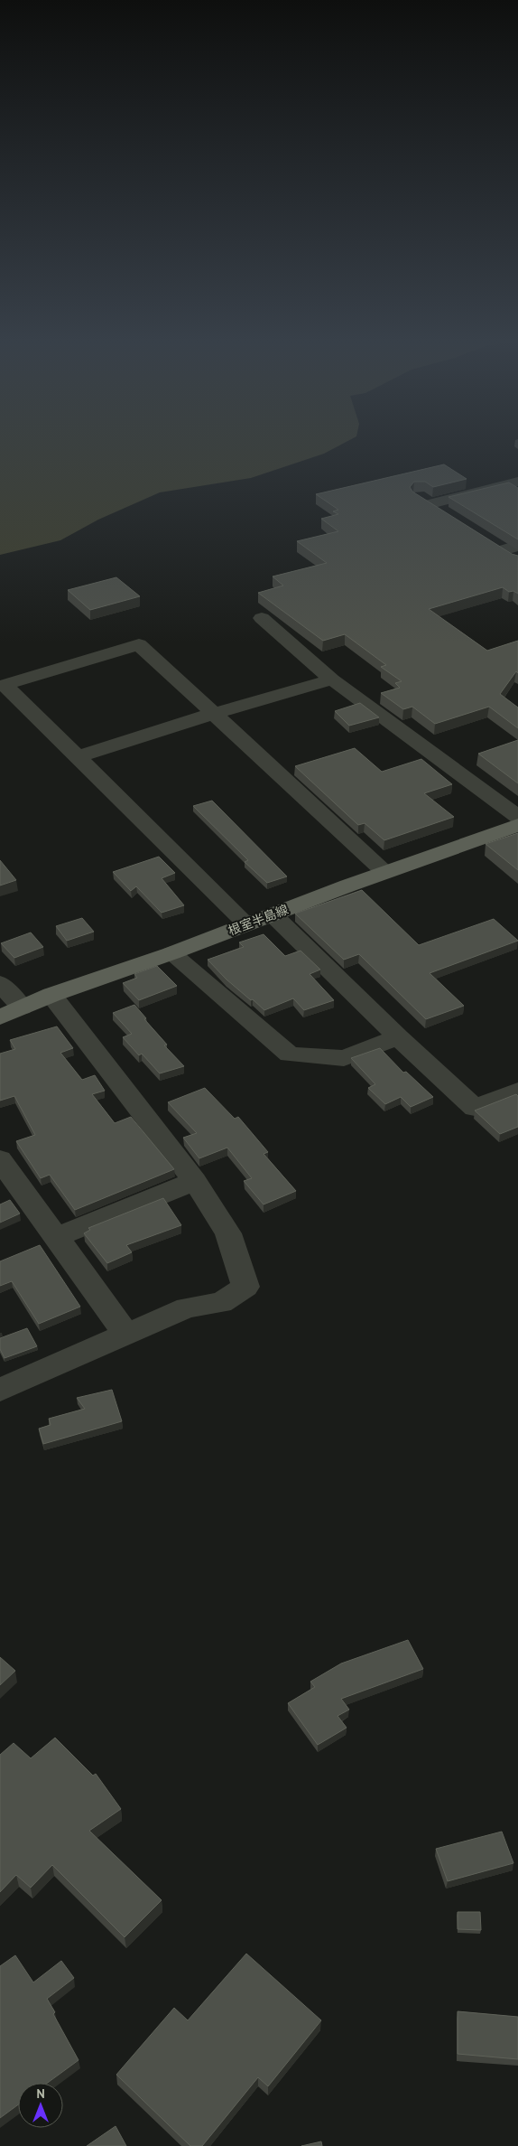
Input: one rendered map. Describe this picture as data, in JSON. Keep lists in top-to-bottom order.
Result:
{
  "streets": {
    "main road": ["根室半島線"]
  },
  "north": "top"
}
